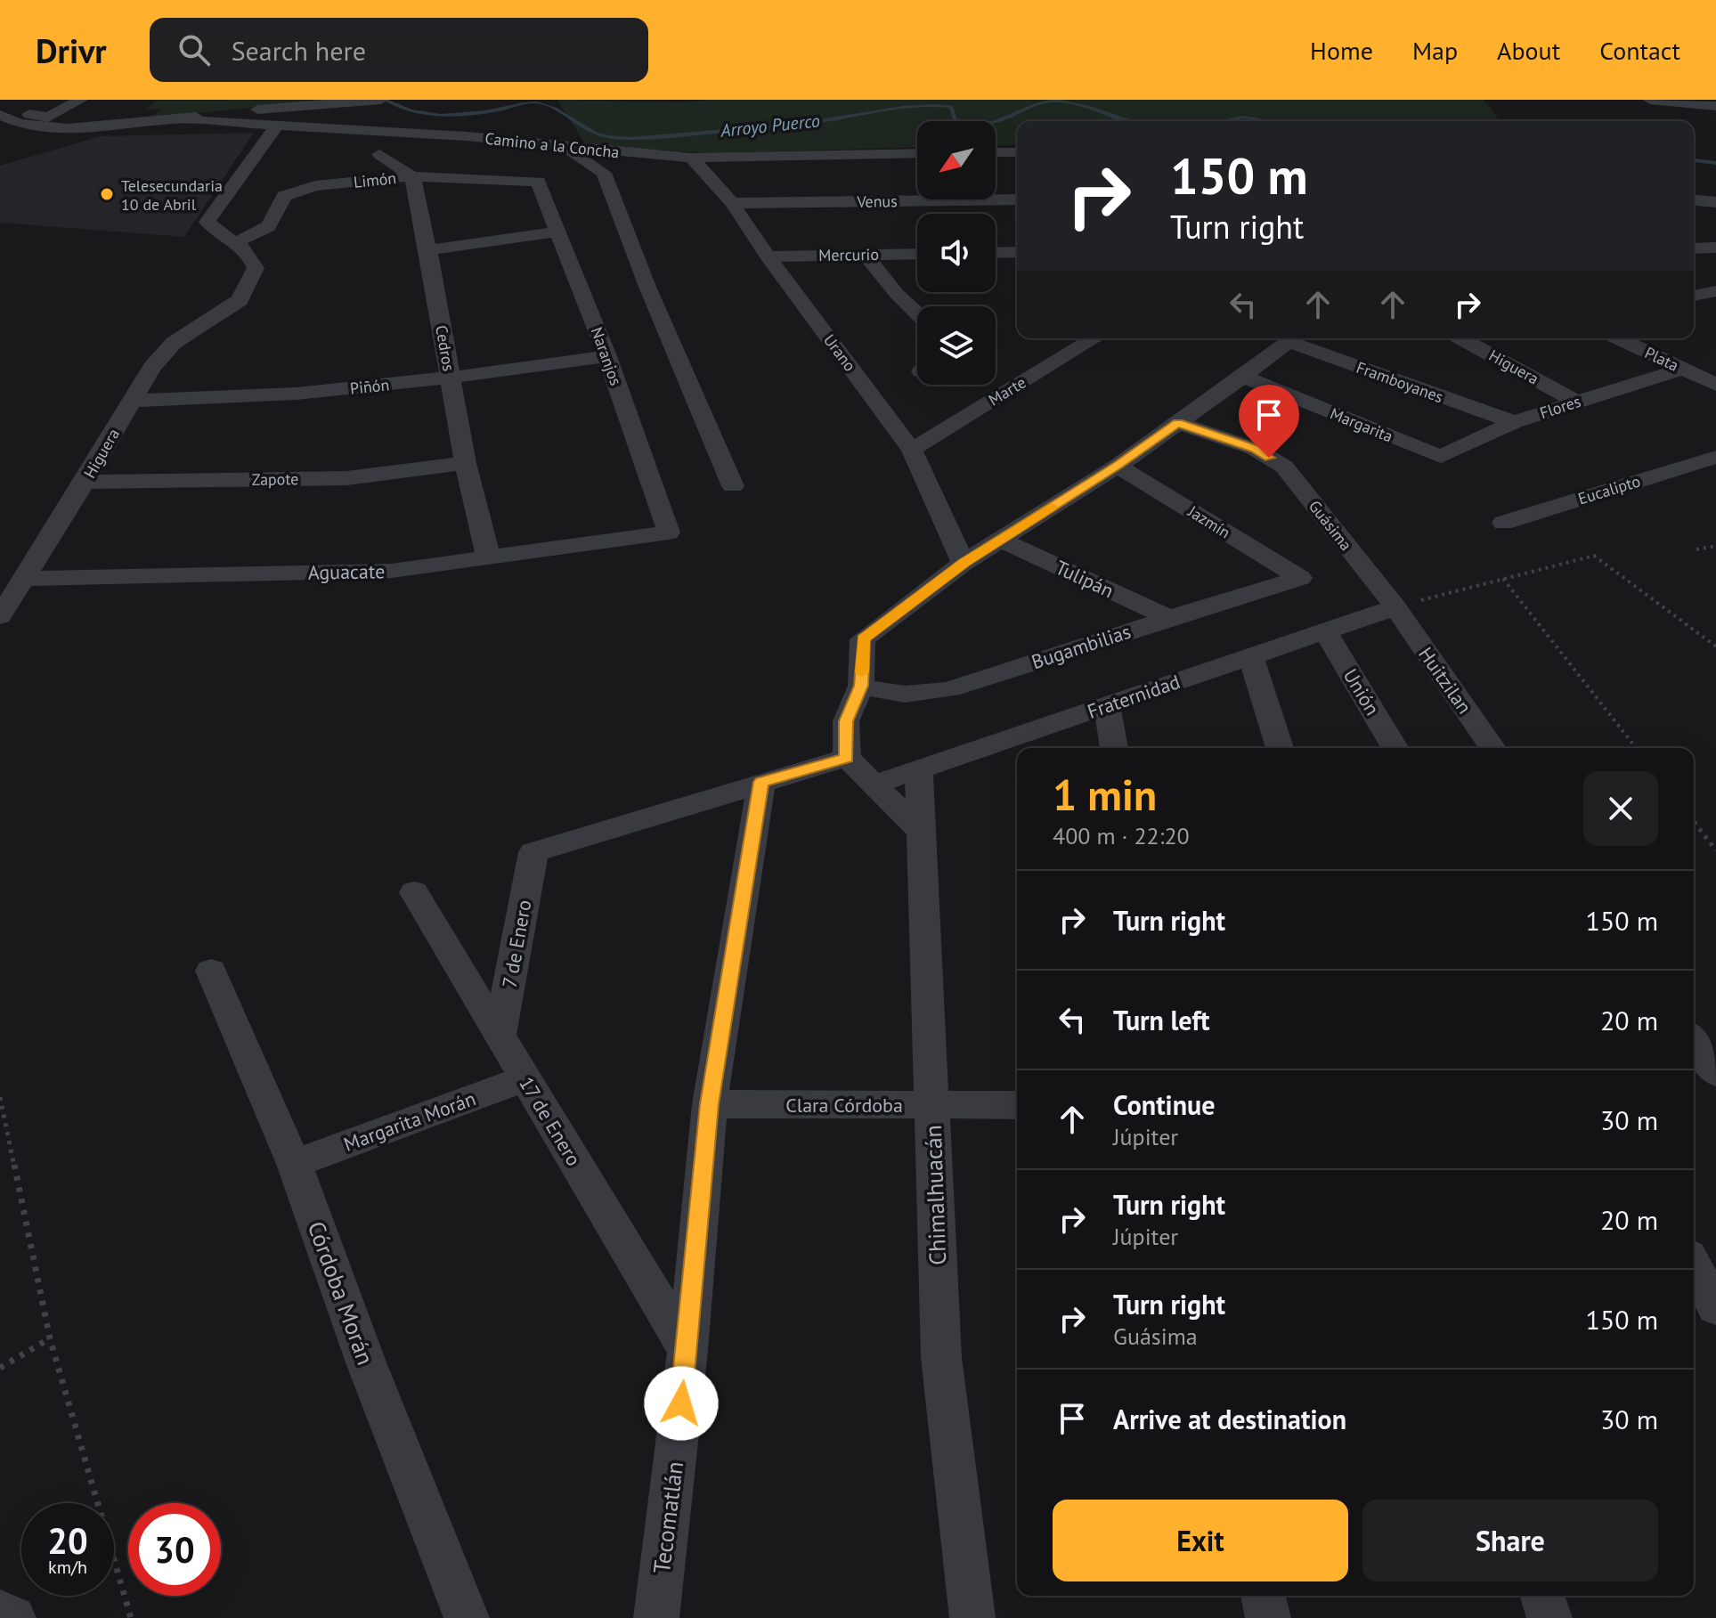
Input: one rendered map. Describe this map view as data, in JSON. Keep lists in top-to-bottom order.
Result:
{
  "streets": {
    "street": [
      "Camino a la Concha",
      "Limón",
      "Venus",
      "Mercurio",
      "Cedros",
      "Urano",
      "Naranjos",
      "Plata",
      "Higuera",
      "Framboyanes",
      "Piñón",
      "Marte",
      "Flores",
      "Margarita",
      "Zapote",
      "Eucalipto",
      "Jazmín",
      "Guásima",
      "Aguacate",
      "Tulipán",
      "Bugambilias",
      "Huitzilan",
      "Unión",
      "Fraternidad",
      "7 de Enero",
      "Clara Córdoba",
      "Margarita Morán",
      "17 de Enero",
      "Chimalhuacán",
      "Córdoba Morán",
      "Tecomatlán"
    ]
  },
  "crossings": [
    ["Camino a la Concha", "Urano"],
    ["Camino a la Concha", "Higuera"],
    ["Limón", "Cedros"],
    ["Limón", "Naranjos"],
    ["Limón", "Higuera"],
    ["Venus", "Urano"],
    ["Mercurio", "Urano"],
    ["Cedros", "Piñón"],
    ["Cedros", "Zapote"],
    ["Cedros", "Aguacate"],
    ["Urano", "Marte"],
    ["Naranjos", "Piñón"],
    ["Naranjos", "Aguacate"],
    ["Plata", "Flores"],
    ["Higuera", "Piñón"],
    ["Higuera", "Flores"],
    ["Higuera", "Zapote"],
    ["Higuera", "Aguacate"],
    ["Framboyanes", "Flores"],
    ["Flores", "Margarita"],
    ["Jazmín", "Bugambilias"],
    ["Guásima", "Huitzilan"],
    ["Guásima", "Fraternidad"],
    ["Tulipán", "Bugambilias"],
    ["Huitzilan", "Fraternidad"],
    ["Unión", "Fraternidad"],
    ["Fraternidad", "Chimalhuacán"],
    ["7 de Enero", "17 de Enero"],
    ["7 de Enero", "Tecomatlán"],
    ["Clara Córdoba", "Chimalhuacán"],
    ["Clara Córdoba", "Tecomatlán"],
    ["Margarita Morán", "17 de Enero"],
    ["Margarita Morán", "Córdoba Morán"],
    ["17 de Enero", "Tecomatlán"]
  ],
  "water": ["Arroyo Puerco"],
  "places": ["Telesecundaria 10 de Abril"],
  "north": "bottom left",
  "page": {
    "header": "Drivr",
    "search": "Search here",
    "nav": [
      "Home",
      "Map",
      "About",
      "Contact"
    ],
    "turn": ["150 m", "Turn right"],
    "heading": ["1 min", "400 m · 22:20"],
    "list": [
      {
        "name": "Turn right",
        "value": "150 m"
      },
      {
        "name": "Turn left",
        "value": "20 m"
      },
      {
        "name": "Continue",
        "note": "Júpiter",
        "value": "30 m"
      },
      {
        "name": "Turn right",
        "note": "Júpiter",
        "value": "20 m"
      },
      {
        "name": "Turn right",
        "note": "Guásima",
        "value": "150 m"
      },
      {
        "name": "Arrive at destination",
        "value": "30 m"
      }
    ],
    "buttons": ["Exit", "Share"],
    "speed": "20 km/h",
    "limit": "30"
  }
}
